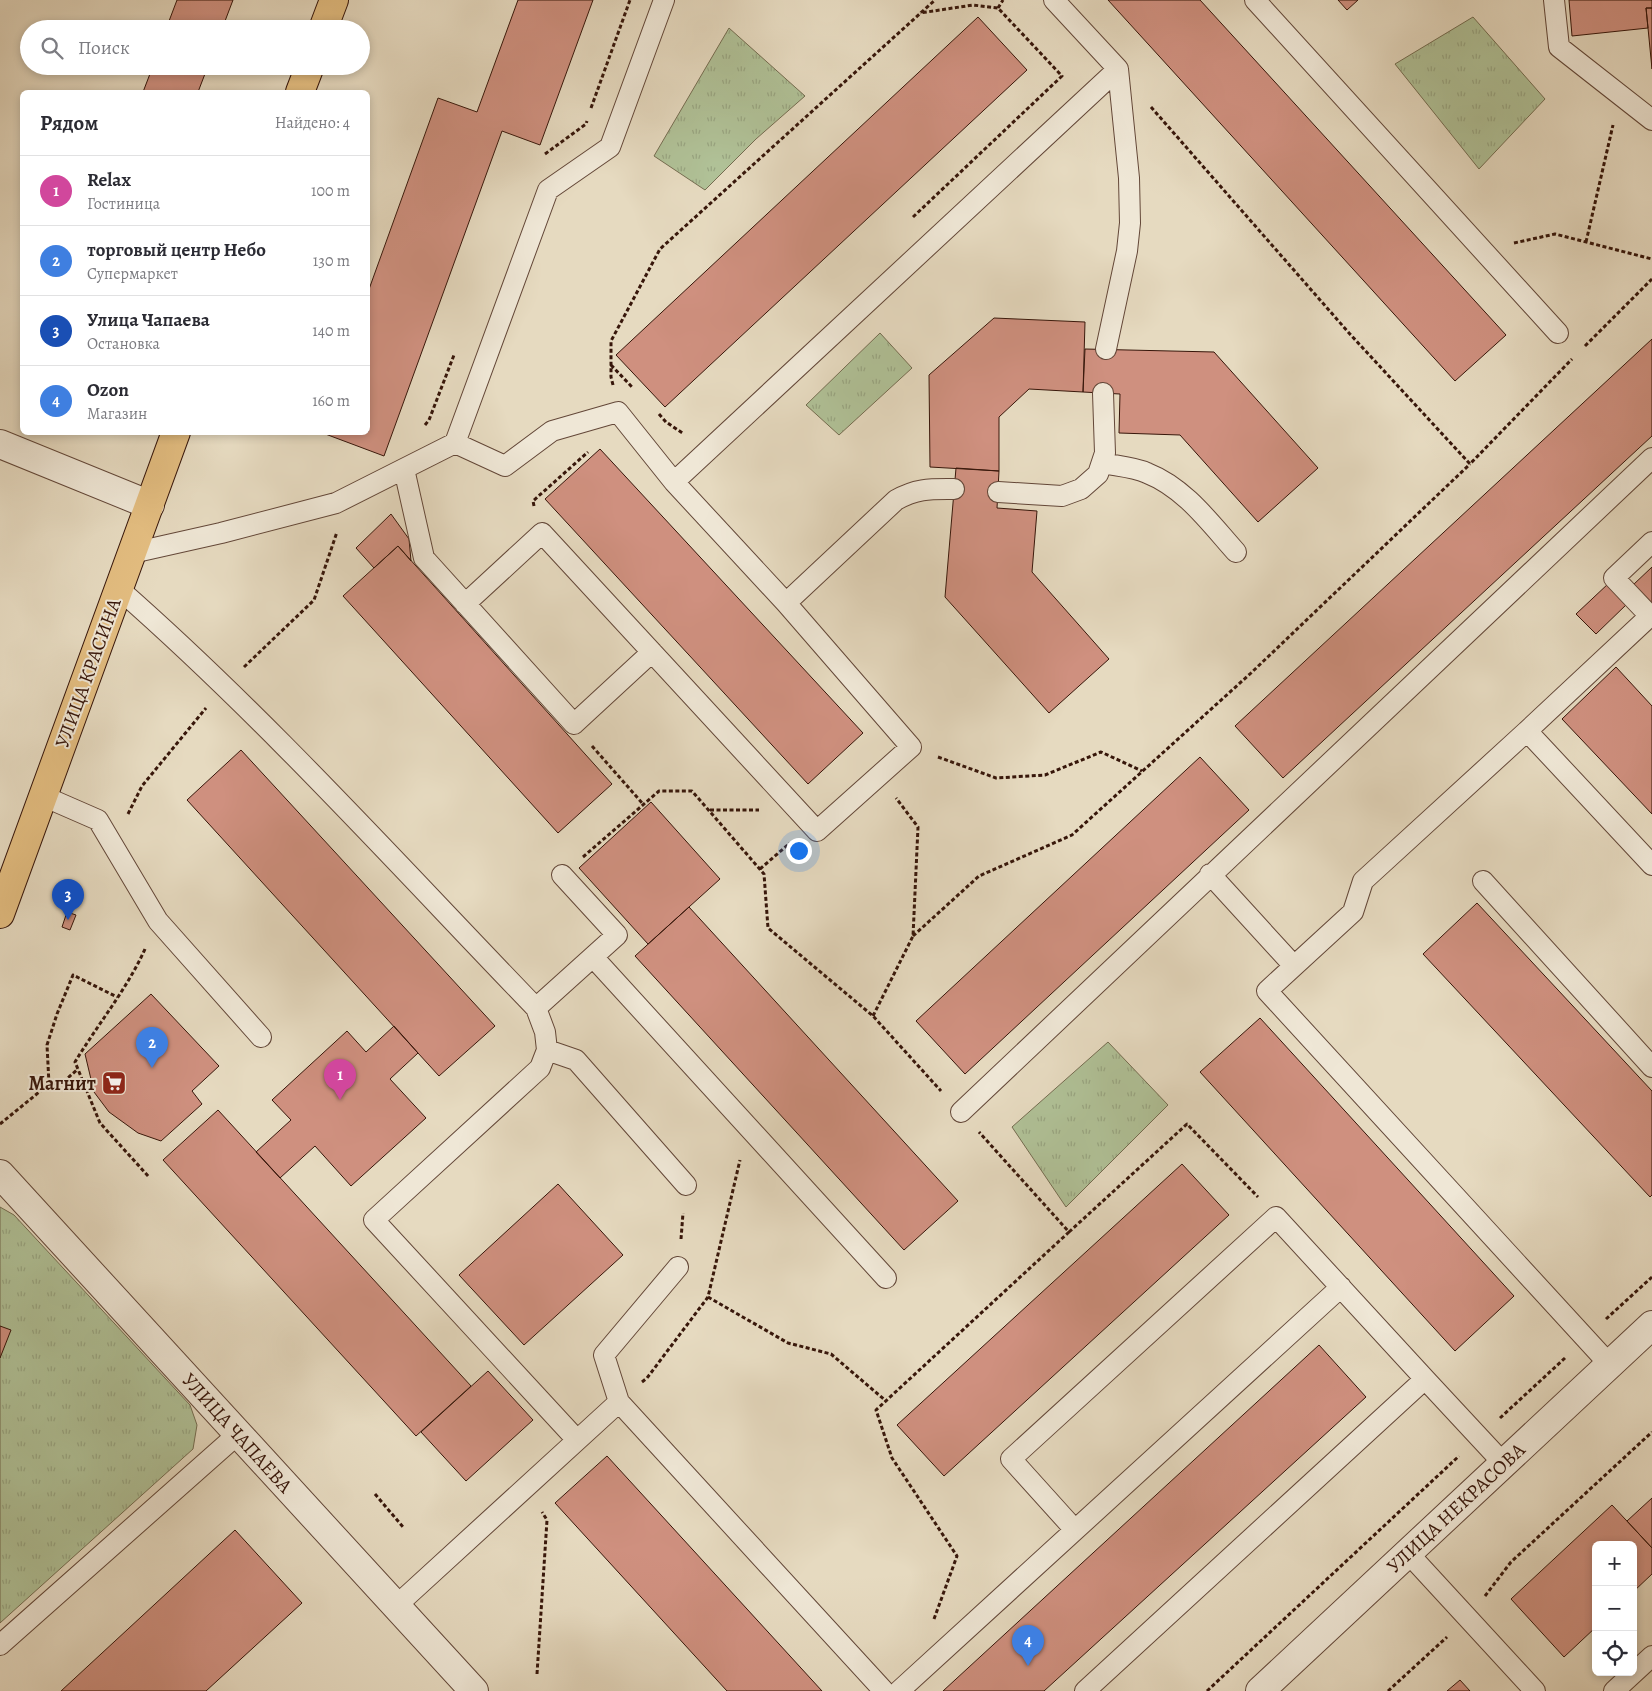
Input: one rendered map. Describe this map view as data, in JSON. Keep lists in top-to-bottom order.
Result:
{
  "streets": {
    "main road": ["УЛИЦА КРАСИНА"],
    "street": ["УЛИЦА ЧАПАЕВА", "УЛИЦА НЕКРАСОВА"]
  },
  "places": {
    "supermarket": ["Магнит"]
  },
  "page": {
    "search": "Поиск",
    "heading": ["Рядом", "Найдено: 4"],
    "list": [
      {
        "mark": "1",
        "name": "Relax",
        "note": "Гостиница",
        "value": "100 m"
      },
      {
        "mark": "2",
        "name": "торговый центр Небо",
        "note": "Супермаркет",
        "value": "130 m"
      },
      {
        "mark": "3",
        "name": "Улица Чапаева",
        "note": "Остановка",
        "value": "140 m"
      },
      {
        "mark": "4",
        "name": "Ozon",
        "note": "Магазин",
        "value": "160 m"
      }
    ],
    "pins": [
      "3",
      "2",
      "1",
      "4"
    ],
    "map_buttons": ["+", "−"]
  }
}
